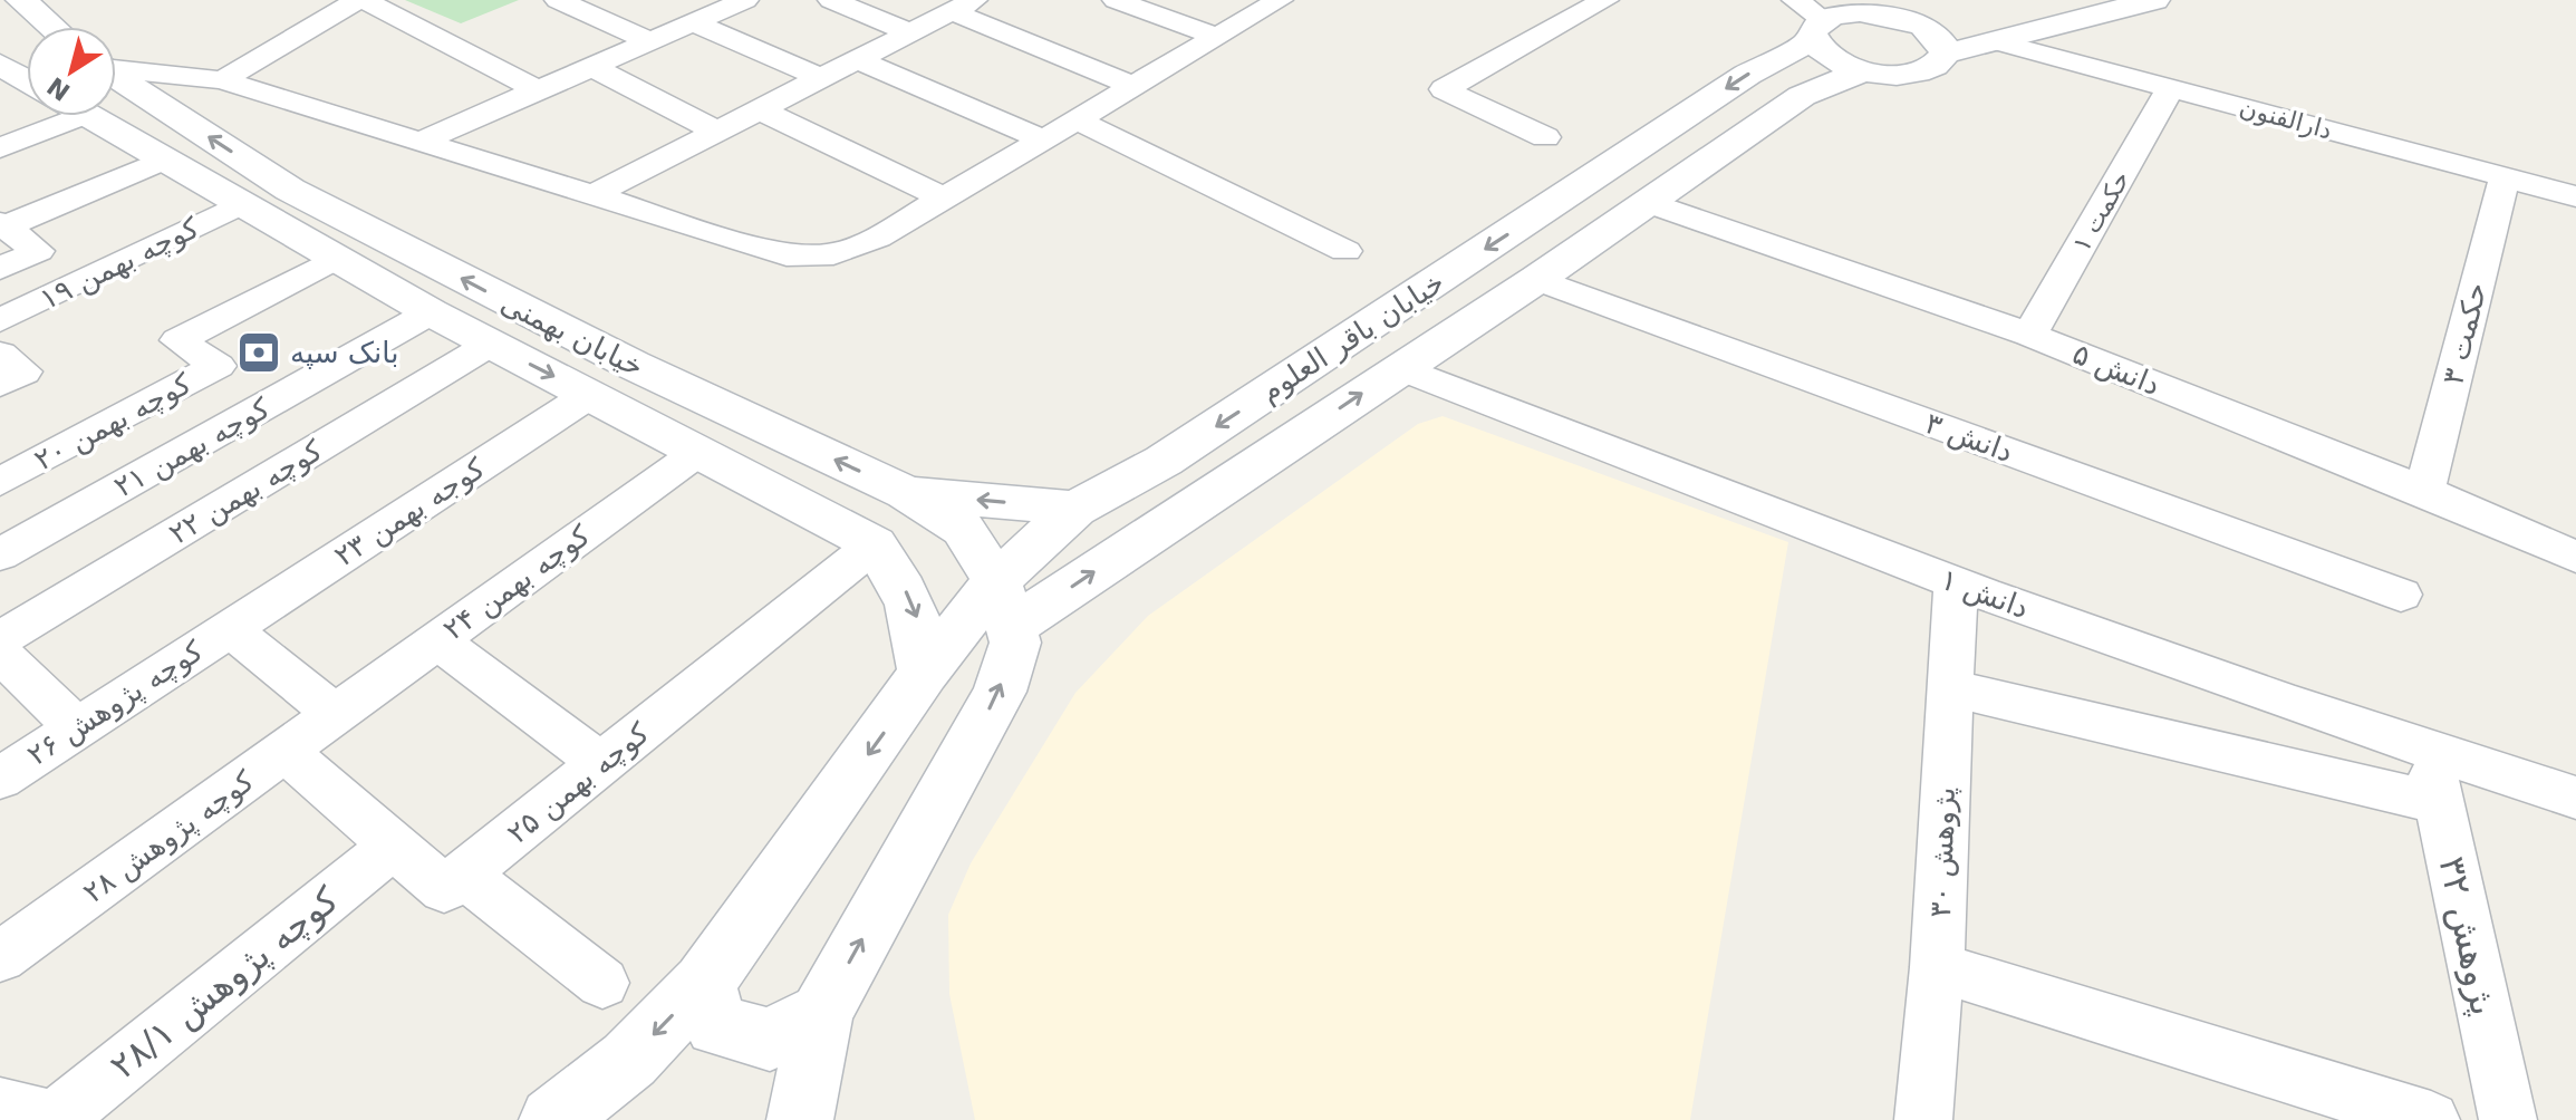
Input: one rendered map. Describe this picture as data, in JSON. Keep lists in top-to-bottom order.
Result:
{
  "streets": {
    "street": [
      "دارالفنون",
      "حکمت ۱",
      "کوچه بهمن ۱۹",
      "حکمت ۳",
      "خیابان بهمنی",
      "خیابان باقر العلوم",
      "دانش ۵",
      "کوچه بهمن ۲۰",
      "دانش ۳",
      "کوچه بهمن ۲۱",
      "کوچه بهمن ۲۲",
      "کوجه بهمن ۲۳",
      "کوچه بهمن ۲۴",
      "دانش ۱",
      "کوچه پژوهش ۲۶",
      "کوچه بهمن ۲۵",
      "کوچه پژوهش ۲۸",
      "پژوهش ۳۰",
      "پژوهش ۳۲",
      "کوچه پژوهش ۲۸/۱"
    ]
  },
  "crossings": [
    ["دارالفنون", "حکمت ۱"],
    ["دارالفنون", "حکمت ۳"],
    ["حکمت ۱", "دانش ۵"],
    ["کوچه بهمن ۱۹", "خیابان بهمنی"],
    ["حکمت ۳", "دانش ۵"],
    ["خیابان بهمنی", "خیابان باقر العلوم"],
    ["خیابان بهمنی", "کوچه بهمن ۲۰"],
    ["خیابان بهمنی", "کوچه بهمن ۲۱"],
    ["خیابان بهمنی", "کوچه بهمن ۲۲"],
    ["خیابان بهمنی", "کوجه بهمن ۲۳"],
    ["خیابان بهمنی", "کوچه بهمن ۲۴"],
    ["خیابان بهمنی", "کوچه بهمن ۲۵"],
    ["خیابان باقر العلوم", "دانش ۵"],
    ["خیابان باقر العلوم", "دانش ۳"],
    ["خیابان باقر العلوم", "دانش ۱"],
    ["کوجه بهمن ۲۳", "کوچه پژوهش ۲۶"],
    ["کوچه بهمن ۲۴", "کوچه پژوهش ۲۸"],
    ["دانش ۱", "پژوهش ۳۰"],
    ["دانش ۱", "پژوهش ۳۲"]
  ],
  "places": {
    "bank": ["بانک سپه"]
  },
  "north": "bottom left"
}
